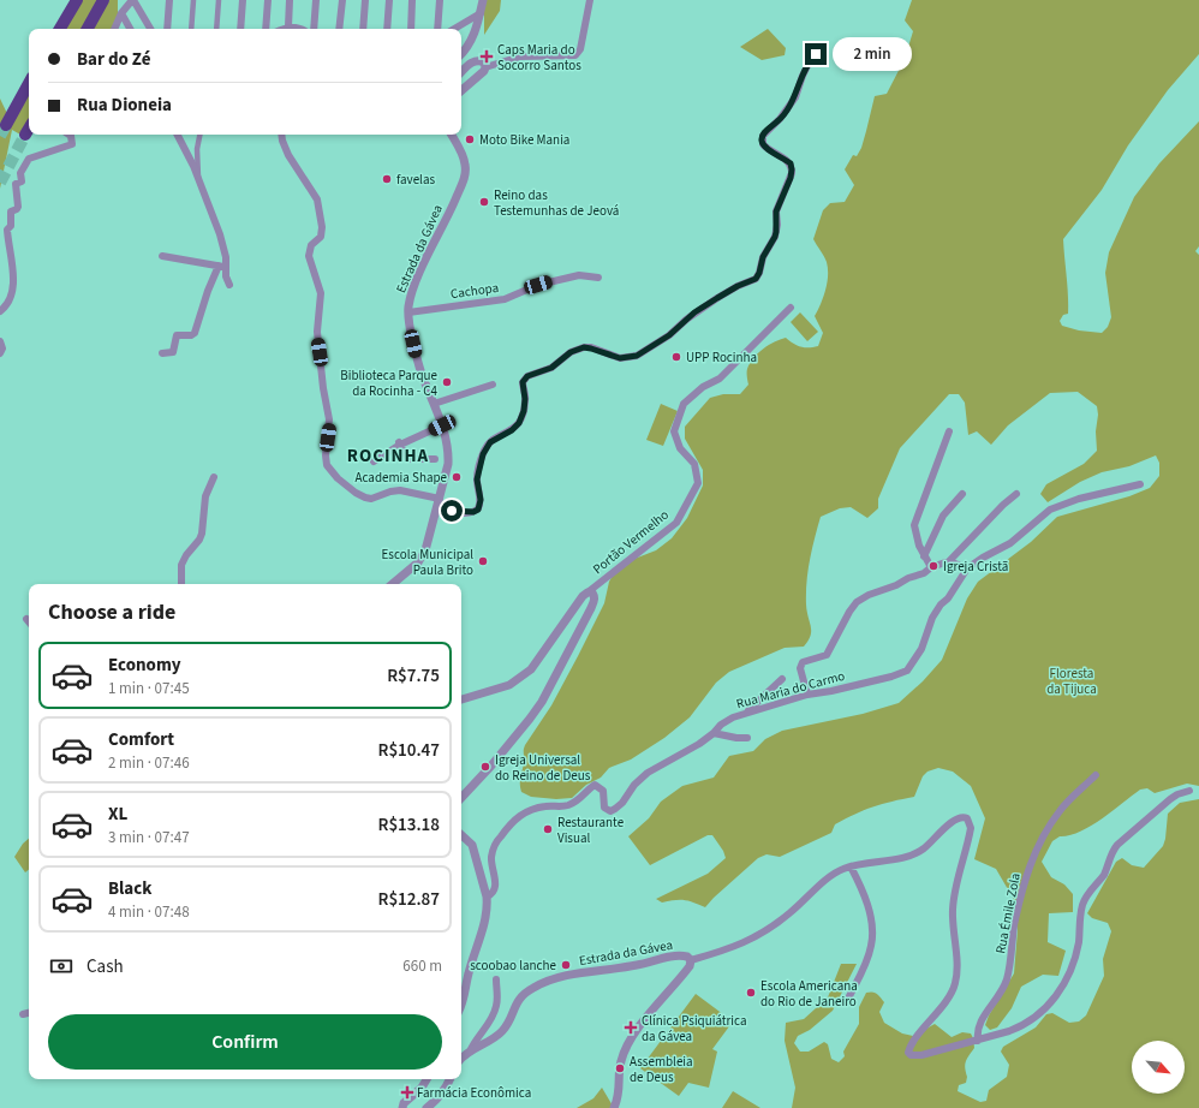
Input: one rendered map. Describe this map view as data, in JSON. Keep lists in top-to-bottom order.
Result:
{
  "streets": {
    "street": [
      "Estrada da Gávea",
      "Cachopa",
      "Portão Vermelho",
      "Rua Maria do Carmo",
      "Rua Émile Zola"
    ]
  },
  "crossings": [
    ["Estrada da Gávea", "Cachopa"]
  ],
  "districts": ["ROCINHA"],
  "parks": ["Floresta da Tijuca"],
  "places": {
    "health": ["Caps Maria do Socorro Santos", "Clínica Psiquiátrica da Gávea", "Farmácia Econômica"],
    "other": [
      "Moto Bike Mania",
      "favelas",
      "Reino das Testemunhas de Jeová",
      "UPP Rocinha",
      "Biblioteca Parque da Rocinha - C4",
      "Academia Shape",
      "Escola Municipal Paula Brito",
      "Igreja Cristã",
      "Igreja Universal do Reino de Deus",
      "Restaurante Visual",
      "scoobao lanche",
      "Escola Americana do Rio de Janeiro",
      "Assembleia de Deus"
    ]
  },
  "north": "bottom right",
  "page": {
    "banner": ["Bar do Zé", "Rua Dioneia"],
    "bubble": "2 min",
    "heading": "Choose a ride",
    "list": [
      {
        "name": "Economy",
        "note": "1 min · 07:45",
        "value": "R$7.75"
      },
      {
        "name": "Comfort",
        "note": "2 min · 07:46",
        "value": "R$10.47"
      },
      {
        "name": "XL",
        "note": "3 min · 07:47",
        "value": "R$13.18"
      },
      {
        "name": "Black",
        "note": "4 min · 07:48",
        "value": "R$12.87"
      }
    ],
    "pay": ["Cash", "660 m"],
    "buttons": "Confirm"
  }
}
